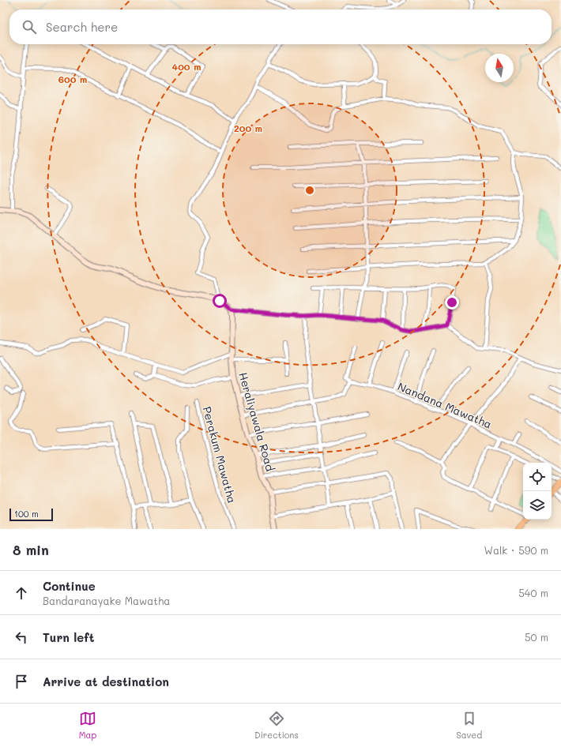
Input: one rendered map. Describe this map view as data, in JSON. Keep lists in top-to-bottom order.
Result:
{
  "streets": {
    "street": ["Nandana Mawatha", "Heraliyawala Road", "Perakum Mawatha"]
  },
  "scale_bar": "100 m",
  "north": "top",
  "page": {
    "search": "Search here",
    "scale": "100 m",
    "heading": ["8 min", "Walk · 590 m"],
    "list": [
      ["Continue", "Bandaranayake Mawatha", "540 m"],
      ["Turn left", "50 m"],
      "Arrive at destination"
    ],
    "nav": ["Map", "Directions", "Saved"]
  },
  "rings": ["400 m", "600 m", "200 m"]
}
